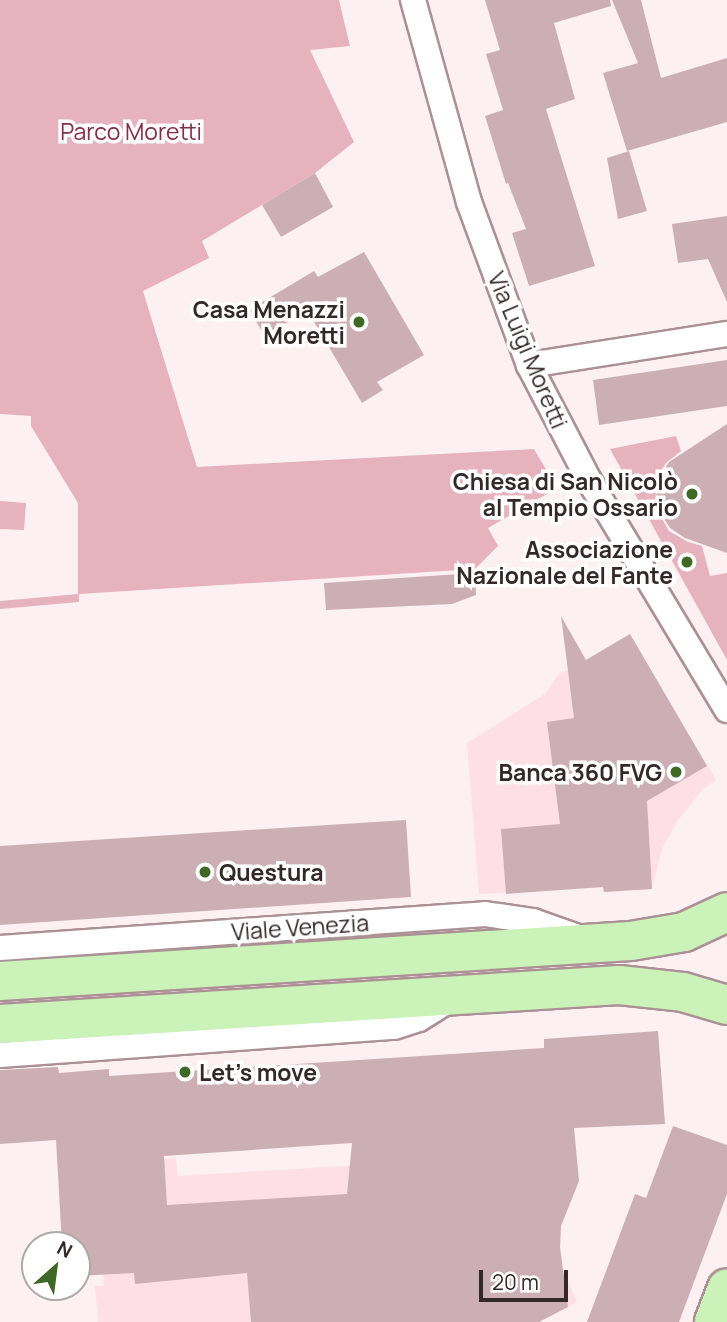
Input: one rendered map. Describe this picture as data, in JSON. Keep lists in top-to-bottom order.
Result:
{
  "streets": {
    "main road": ["Viale Venezia"],
    "street": ["Via Luigi Moretti"]
  },
  "parks": ["Parco Moretti"],
  "places": [
    "Casa Menazzi Moretti",
    "Chiesa di San Nicolò al Tempio Ossario",
    "Associazione Nazionale del Fante",
    "Banca 360 FVG",
    "Questura",
    "Let's move"
  ],
  "scale_bar": "20 m",
  "north": "top right"
}
